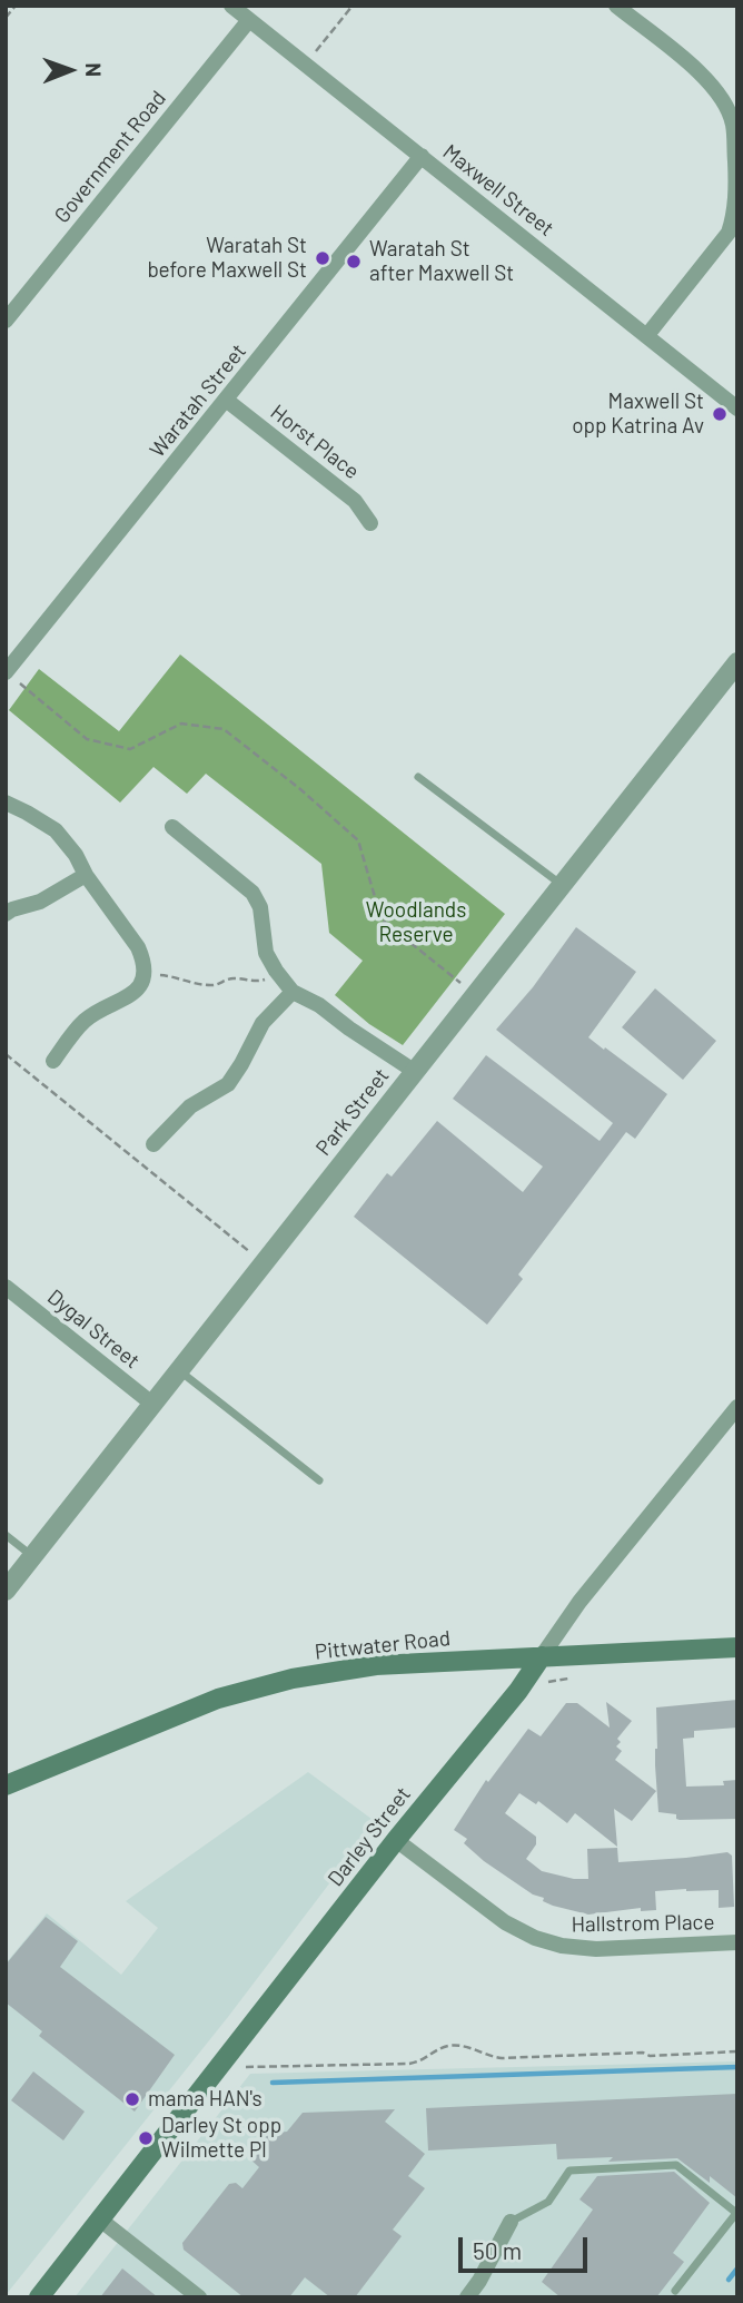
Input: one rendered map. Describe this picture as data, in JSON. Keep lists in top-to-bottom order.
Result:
{
  "streets": {
    "main road": ["Pittwater Road", "Darley Street"],
    "street": [
      "Government Road",
      "Maxwell Street",
      "Waratah Street",
      "Horst Place",
      "Park Street",
      "Dygal Street",
      "Hallstrom Place"
    ]
  },
  "crossings": [
    ["Government Road", "Maxwell Street"],
    ["Maxwell Street", "Waratah Street"],
    ["Waratah Street", "Horst Place"],
    ["Park Street", "Dygal Street"],
    ["Pittwater Road", "Darley Street"],
    ["Darley Street", "Hallstrom Place"]
  ],
  "parks": ["Woodlands Reserve"],
  "places": [
    "Waratah St before Maxwell St",
    "Waratah St after Maxwell St",
    "Maxwell St opp Katrina Av",
    "mama HAN's",
    "Darley St opp Wilmette Pl"
  ],
  "scale_bar": "50 m",
  "north": "right"
}
